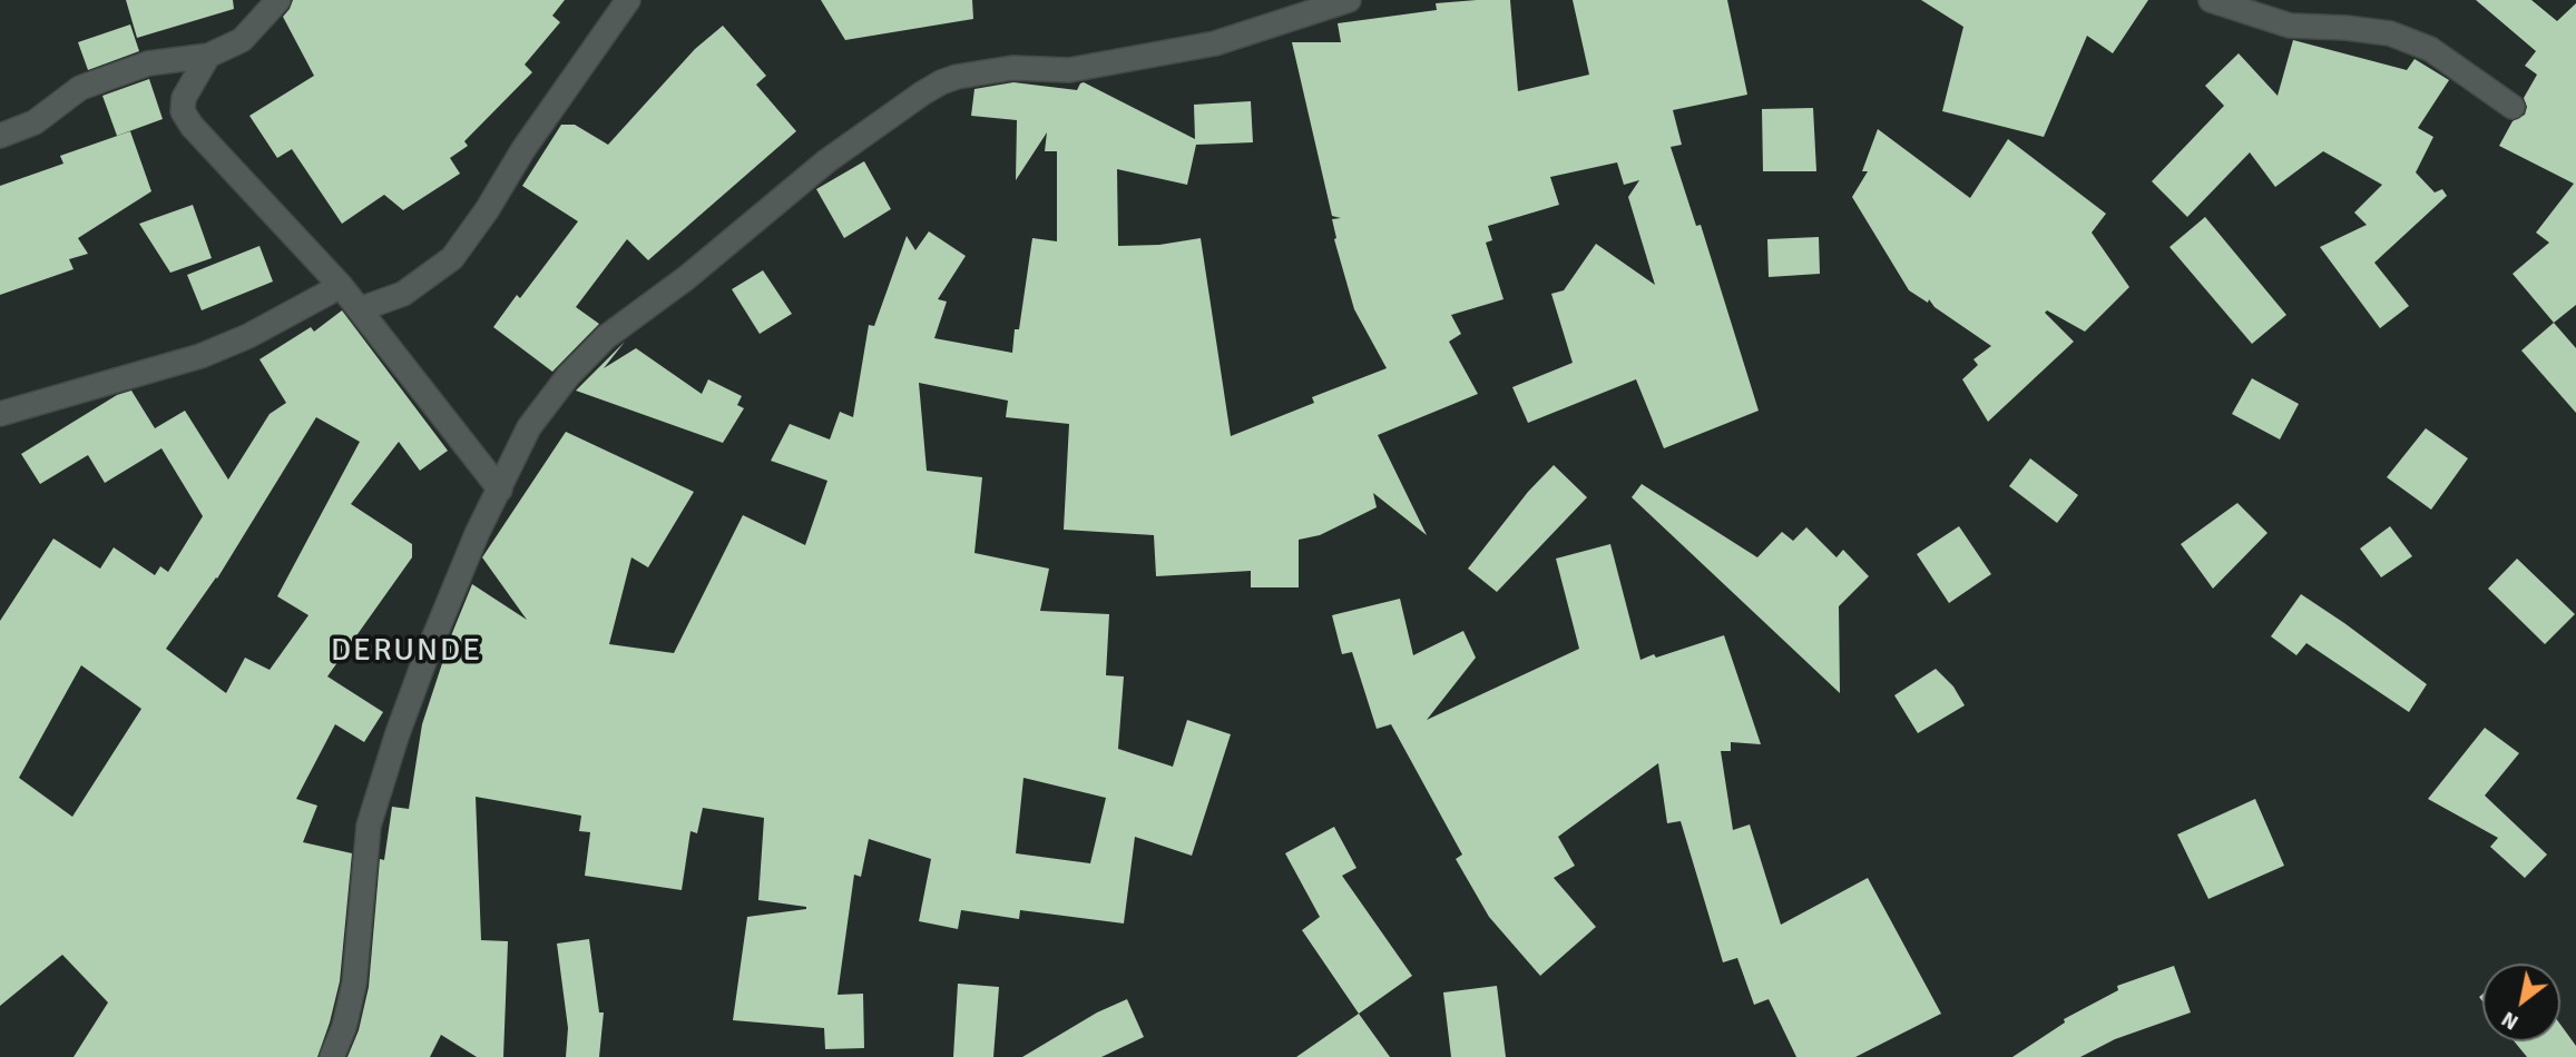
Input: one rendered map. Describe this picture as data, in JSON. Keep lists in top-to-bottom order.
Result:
{
  "districts": ["DERUNDE"],
  "north": "bottom left"
}
